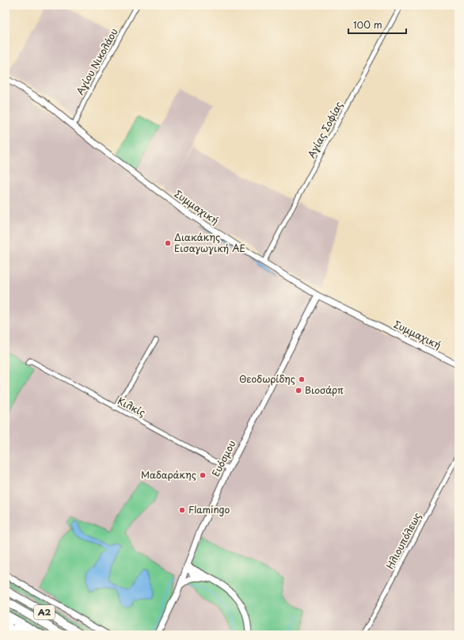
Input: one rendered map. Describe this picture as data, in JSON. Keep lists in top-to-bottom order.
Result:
{
  "streets": {
    "highway": ["Α2"],
    "street": [
      "Αγίου Νικολάου",
      "Αγίας Σοφίας",
      "Συμμαχική",
      "Κιλκίς",
      "Ευόσμου",
      "Ηλιουπόλεως"
    ]
  },
  "crossings": [
    ["Αγίου Νικολάου", "Συμμαχική"],
    ["Αγίας Σοφίας", "Συμμαχική"],
    ["Συμμαχική", "Ευόσμου"],
    ["Κιλκίς", "Ευόσμου"]
  ],
  "places": [
    "Διακάκης Εισαγωγική ΑΕ",
    "Θεοδωρίδης",
    "Βιοσάρπ",
    "Μαδαράκης",
    "Flamingo"
  ],
  "scale_bar": "100 m"
}
